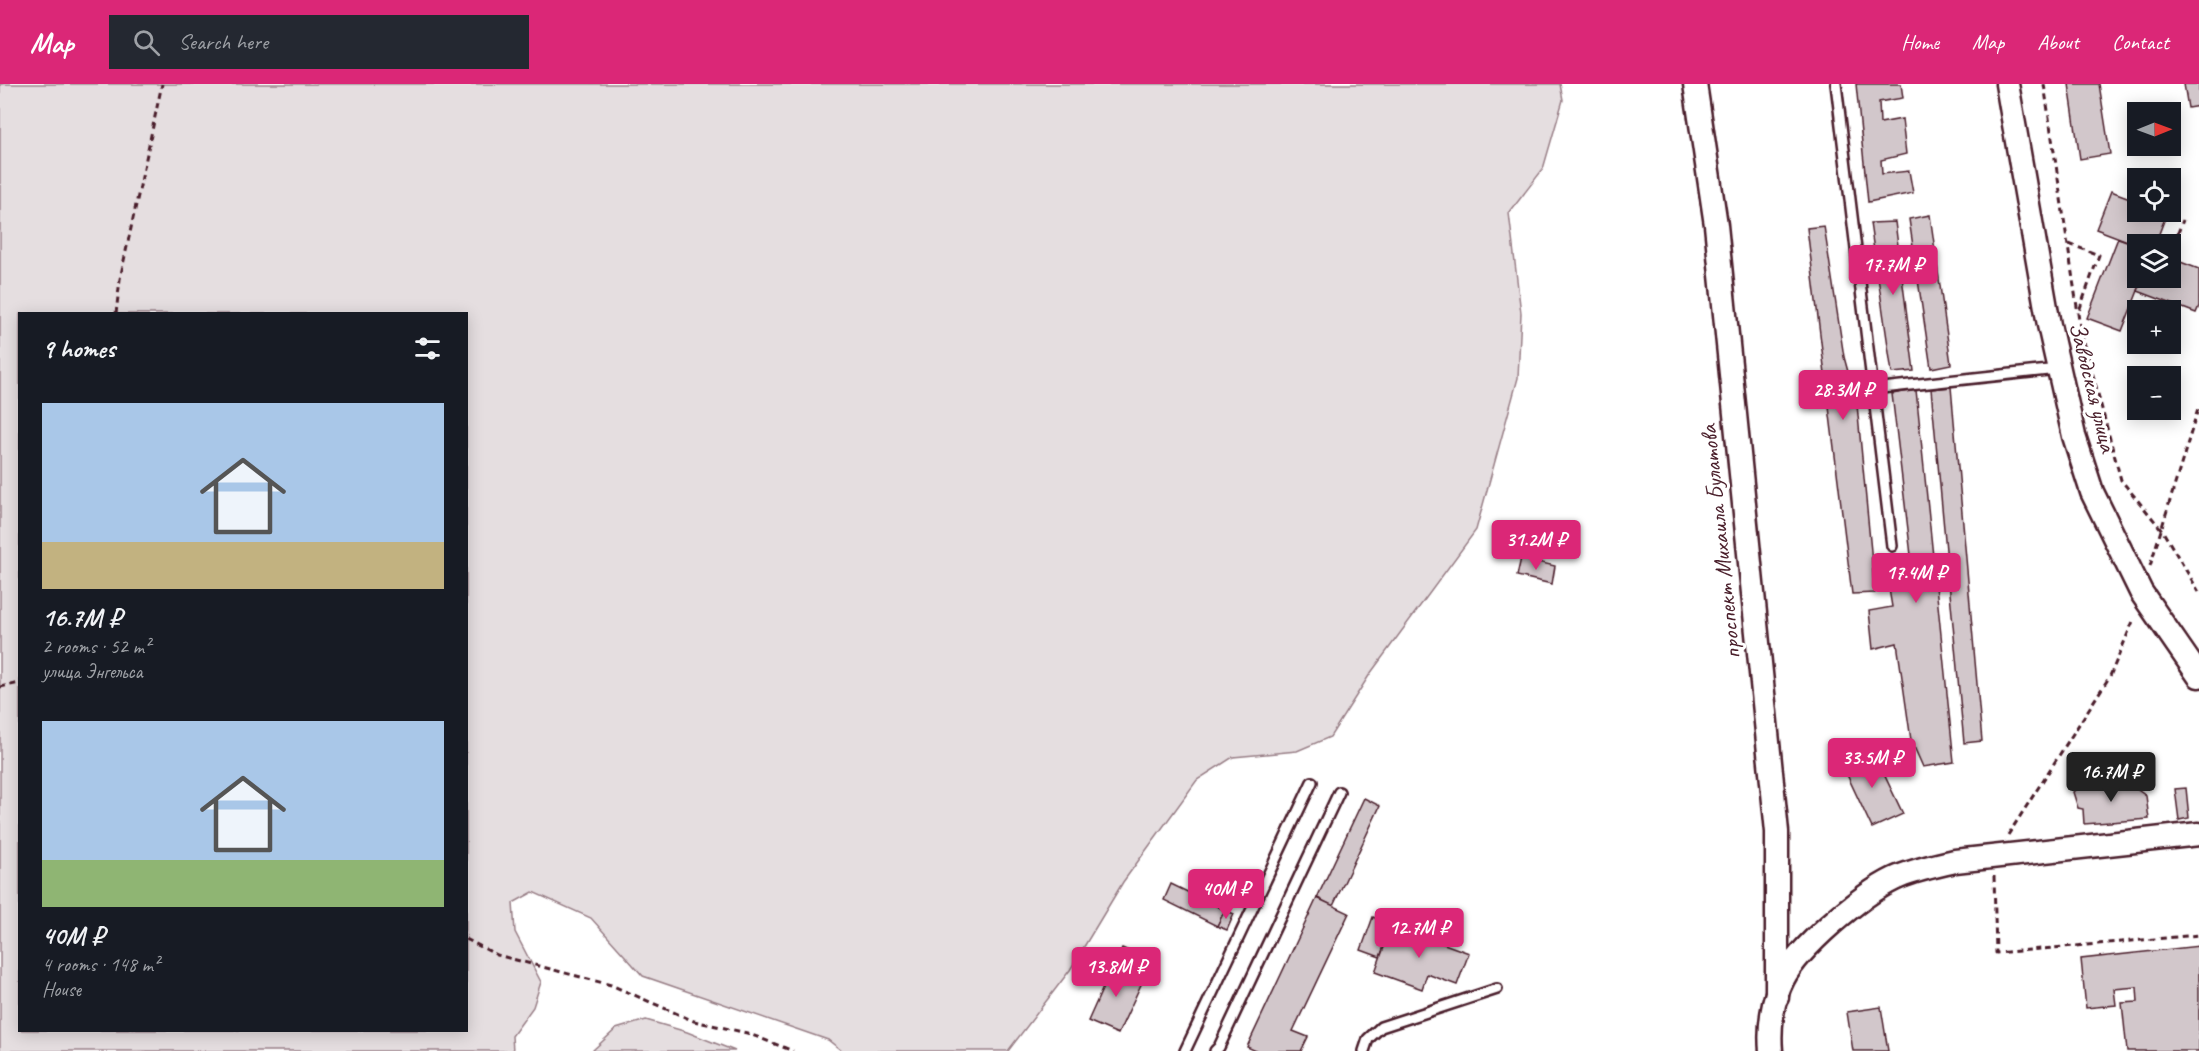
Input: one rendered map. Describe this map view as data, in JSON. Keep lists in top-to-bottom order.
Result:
{
  "streets": {
    "street": ["Заводская улица", "проспект Михаила Булатова"]
  },
  "north": "right",
  "page": {
    "header": "Map",
    "search": "Search here",
    "nav": [
      "Home",
      "Map",
      "About",
      "Contact"
    ],
    "map_buttons": ["+", "−"],
    "price": [
      "17.7M ₽",
      "28.3M ₽",
      "31.2M ₽",
      "17.4M ₽",
      "33.5M ₽",
      "16.7M ₽",
      "40M ₽",
      "12.7M ₽",
      "13.8M ₽"
    ],
    "heading": "9 homes",
    "list": [
      {
        "name": "16.7M ₽",
        "note": "2 rooms · 52 m² · улица Энгельса"
      },
      {
        "name": "40M ₽",
        "note": "4 rooms · 148 m² · House"
      }
    ]
  }
}
